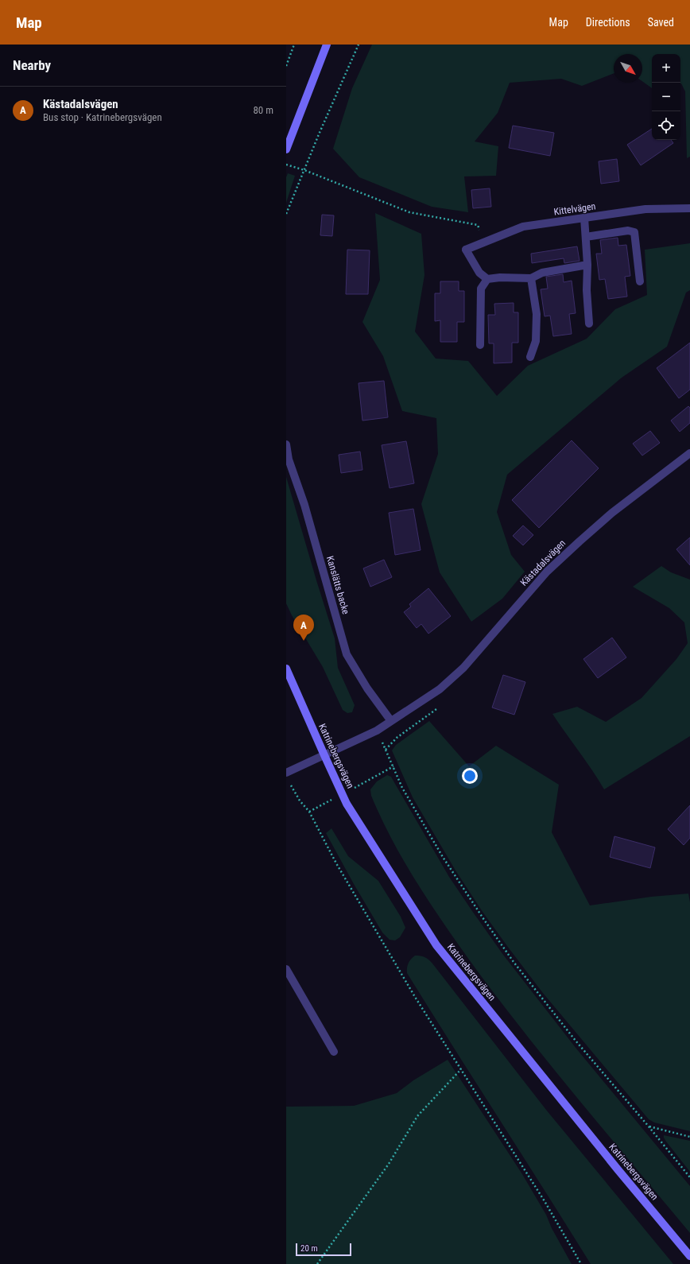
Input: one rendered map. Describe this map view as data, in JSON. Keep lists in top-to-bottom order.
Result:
{
  "streets": {
    "street": [
      "Kittelvägen",
      "Kästadalsvägen",
      "Kanslätts backe",
      "Katrinebergsvägen"
    ]
  },
  "crossings": [
    ["Kästadalsvägen", "Kanslätts backe"],
    ["Kästadalsvägen", "Katrinebergsvägen"]
  ],
  "scale_bar": "20 m",
  "north": "bottom right",
  "page": {
    "header": "Map",
    "nav": ["Map", "Directions", "Saved"],
    "heading": "Nearby",
    "map_buttons": ["+", "−"],
    "list": [
      {
        "mark": "A",
        "name": "Kästadalsvägen",
        "note": "Bus stop · Katrinebergsvägen",
        "value": "80 m"
      }
    ],
    "pins": "A",
    "scale": "20 m"
  }
}
